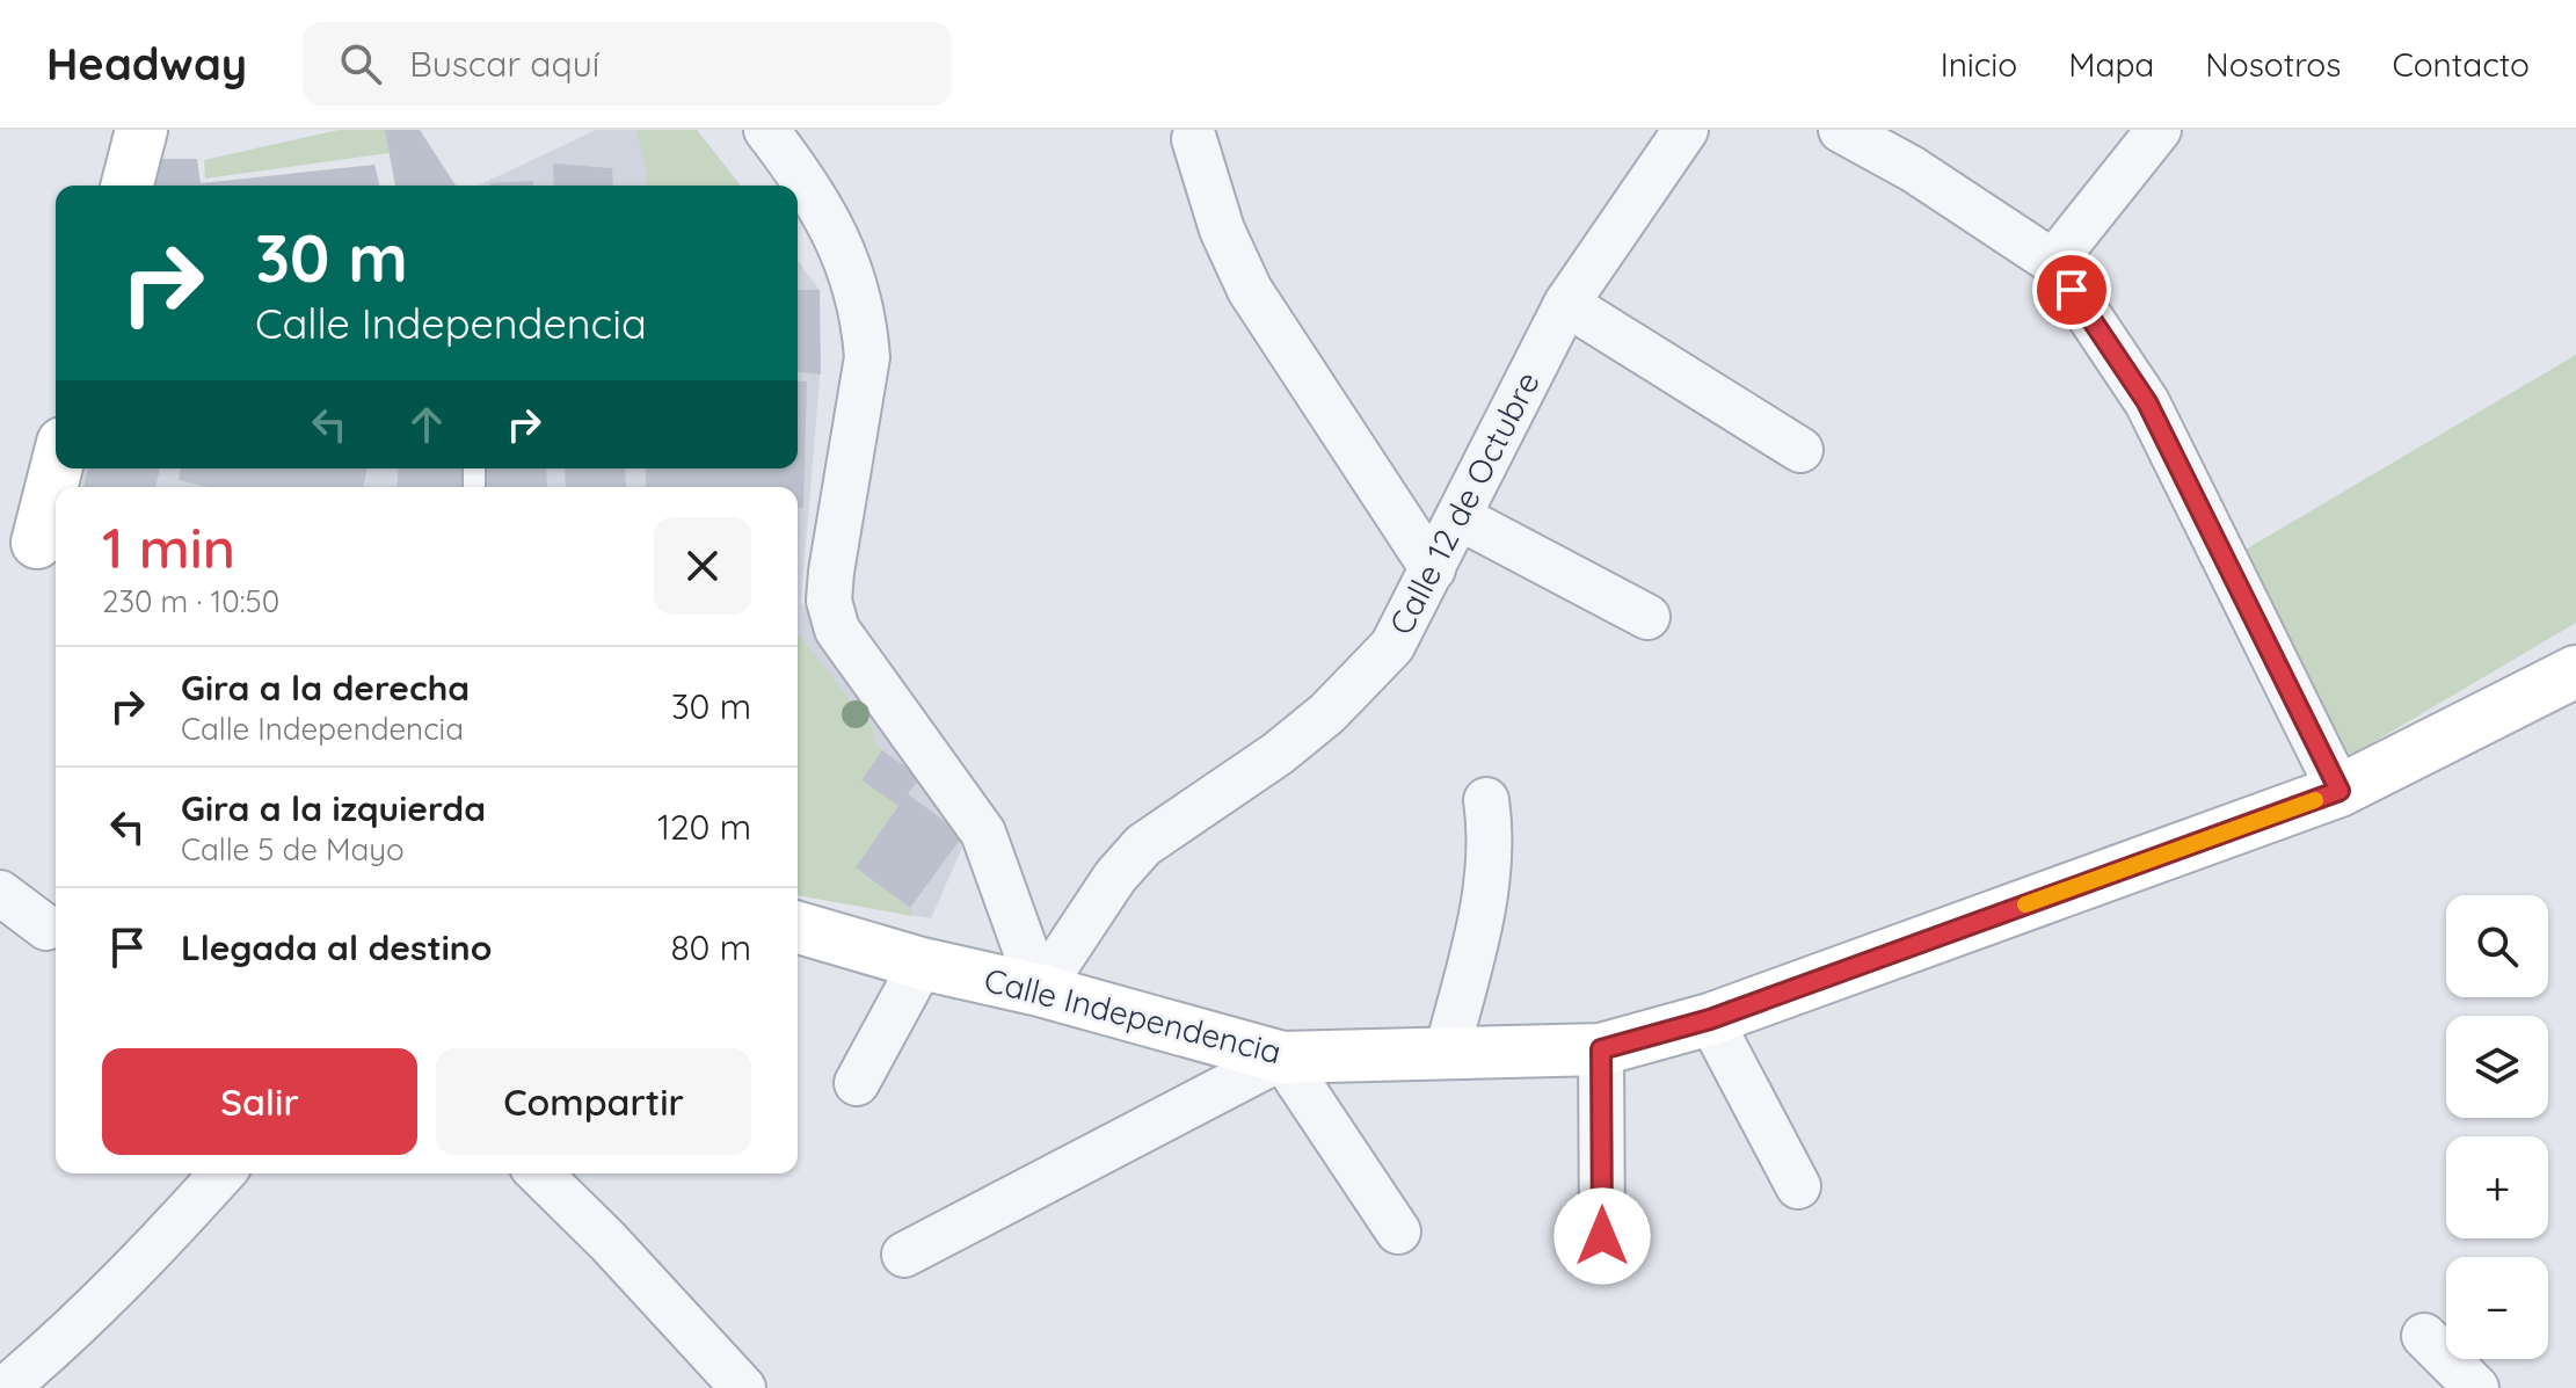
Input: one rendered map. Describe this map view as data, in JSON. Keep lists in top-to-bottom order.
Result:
{
  "streets": {
    "street": ["Calle 12 de Octubre", "Calle Independencia"]
  },
  "crossings": [
    ["Calle 12 de Octubre", "Calle Independencia"]
  ],
  "page": {
    "header": "Headway",
    "search": "Buscar aquí",
    "nav": [
      "Inicio",
      "Mapa",
      "Nosotros",
      "Contacto"
    ],
    "turn": ["30 m", "Calle Independencia"],
    "heading": ["1 min", "230 m · 10:50"],
    "list": [
      {
        "name": "Gira a la derecha",
        "note": "Calle Independencia",
        "value": "30 m"
      },
      {
        "name": "Gira a la izquierda",
        "note": "Calle 5 de Mayo",
        "value": "120 m"
      },
      {
        "name": "Llegada al destino",
        "value": "80 m"
      }
    ],
    "map_buttons": ["+", "−"],
    "buttons": ["Salir", "Compartir"]
  }
}
